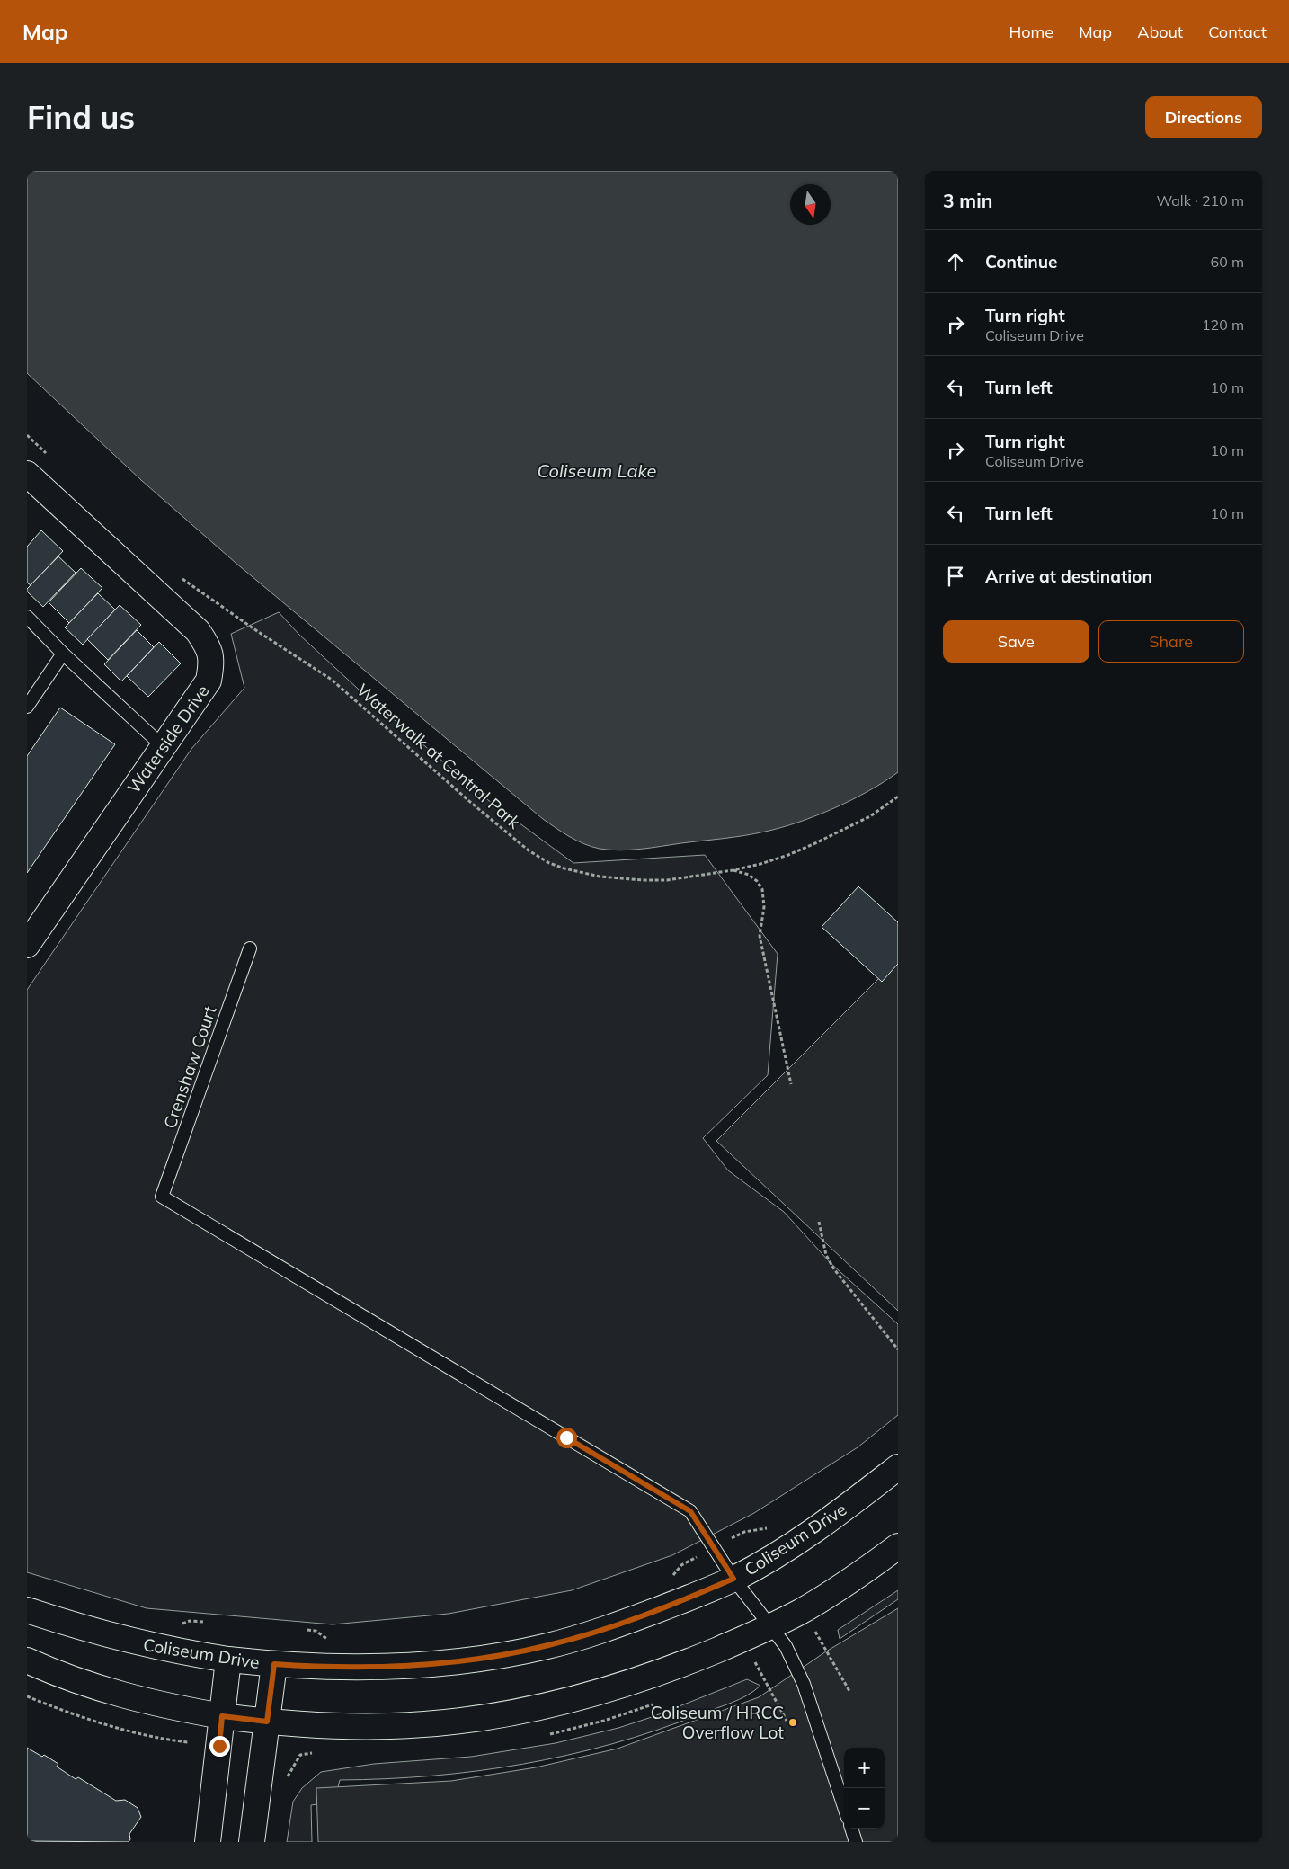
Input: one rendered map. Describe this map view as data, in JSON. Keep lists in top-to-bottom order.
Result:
{
  "streets": {
    "street": ["Waterside Drive", "Coliseum Drive"],
    "lane": ["Crenshaw Court"],
    "path": ["Waterwalk at Central Park"]
  },
  "water": ["Coliseum Lake"],
  "places": ["Coliseum / HRCC Overflow Lot"],
  "north": "bottom",
  "page": {
    "header": "Map",
    "nav": [
      "Home",
      "Map",
      "About",
      "Contact"
    ],
    "buttons": [
      "Directions",
      ["Save", "Share"]
    ],
    "title": "Find us",
    "heading": ["3 min", "Walk · 210 m"],
    "list": [
      ["Continue", "60 m"],
      ["Turn right", "Coliseum Drive", "120 m"],
      ["Turn left", "10 m"],
      ["Turn right", "Coliseum Drive", "10 m"],
      ["Turn left", "10 m"],
      "Arrive at destination"
    ],
    "map_buttons": ["+", "−"]
  }
}
